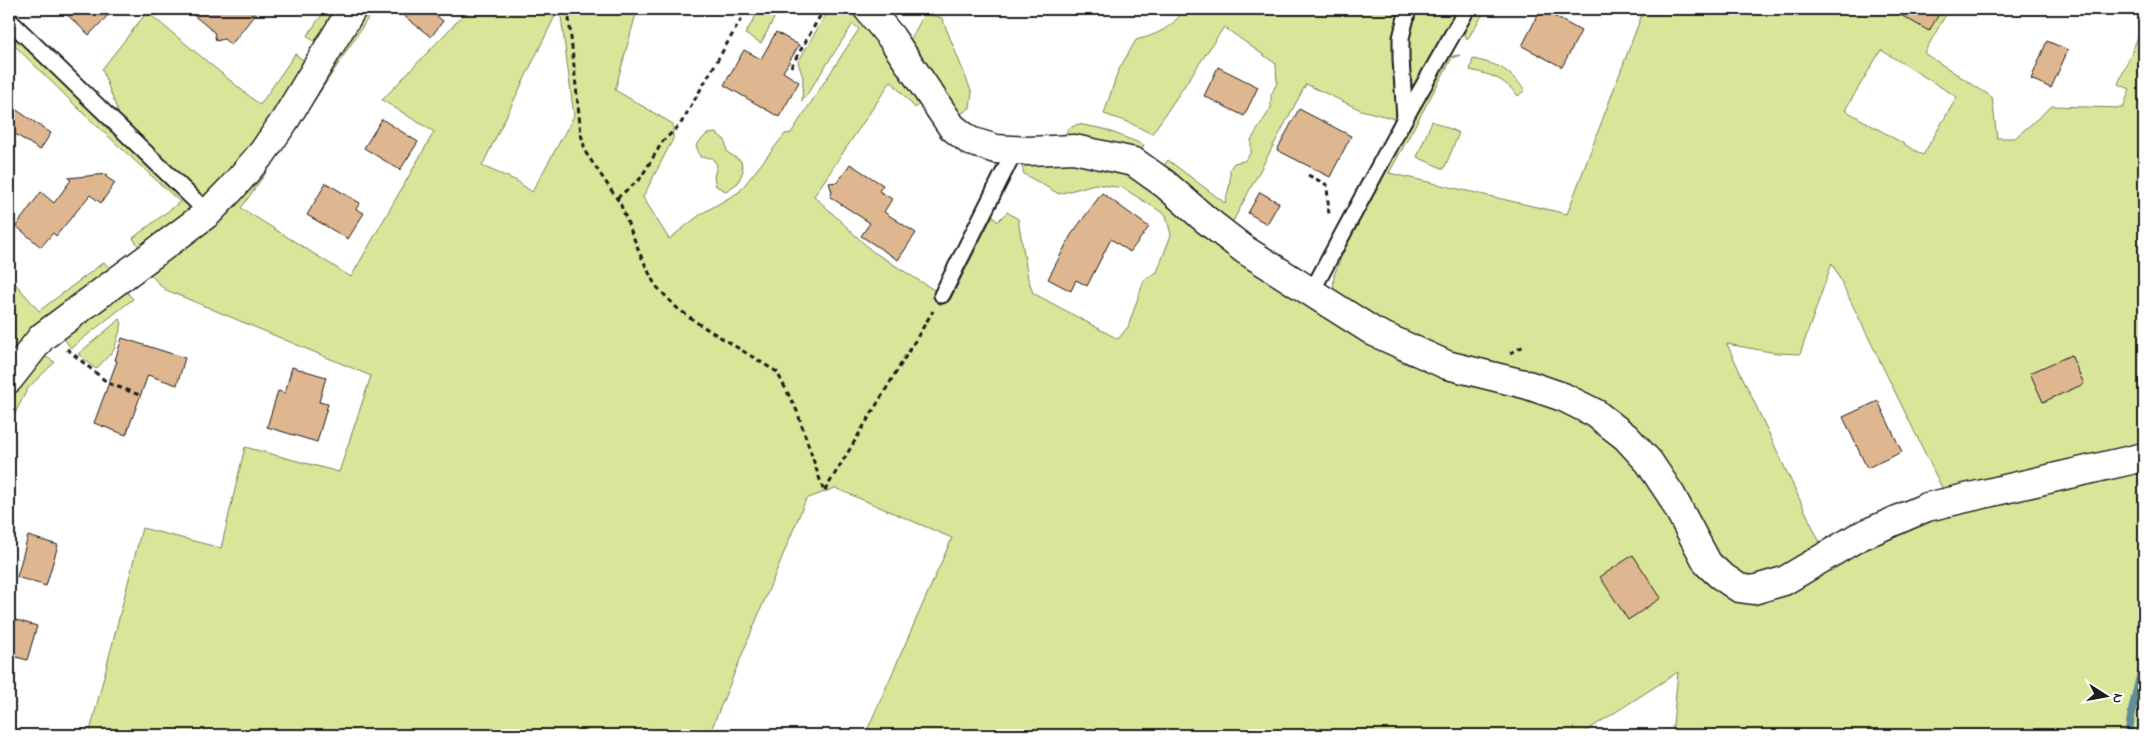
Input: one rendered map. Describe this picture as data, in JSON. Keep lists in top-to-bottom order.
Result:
{
  "north": "right"
}
